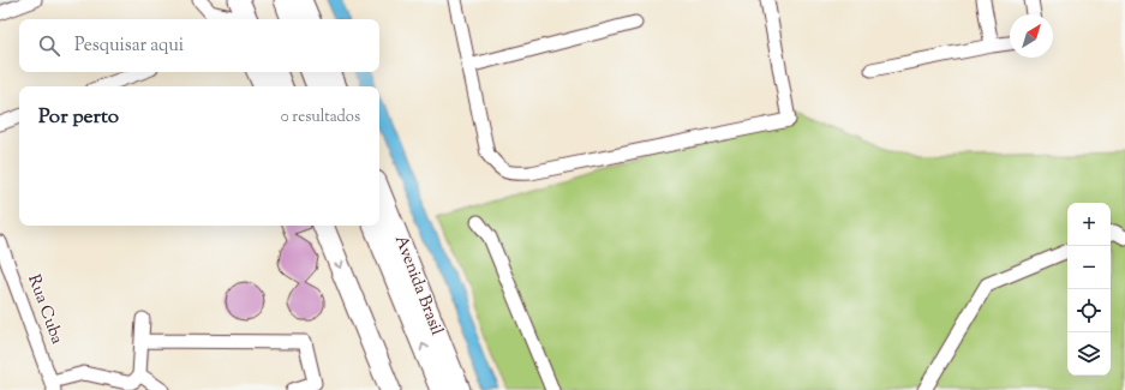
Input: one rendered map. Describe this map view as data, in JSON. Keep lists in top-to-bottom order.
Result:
{
  "streets": {
    "highway": ["Avenida Brasil"],
    "street": ["Rua Cuba"]
  },
  "north": "top right",
  "page": {
    "search": "Pesquisar aqui",
    "heading": ["Por perto", "0 resultados"],
    "map_buttons": ["+", "−"]
  }
}
